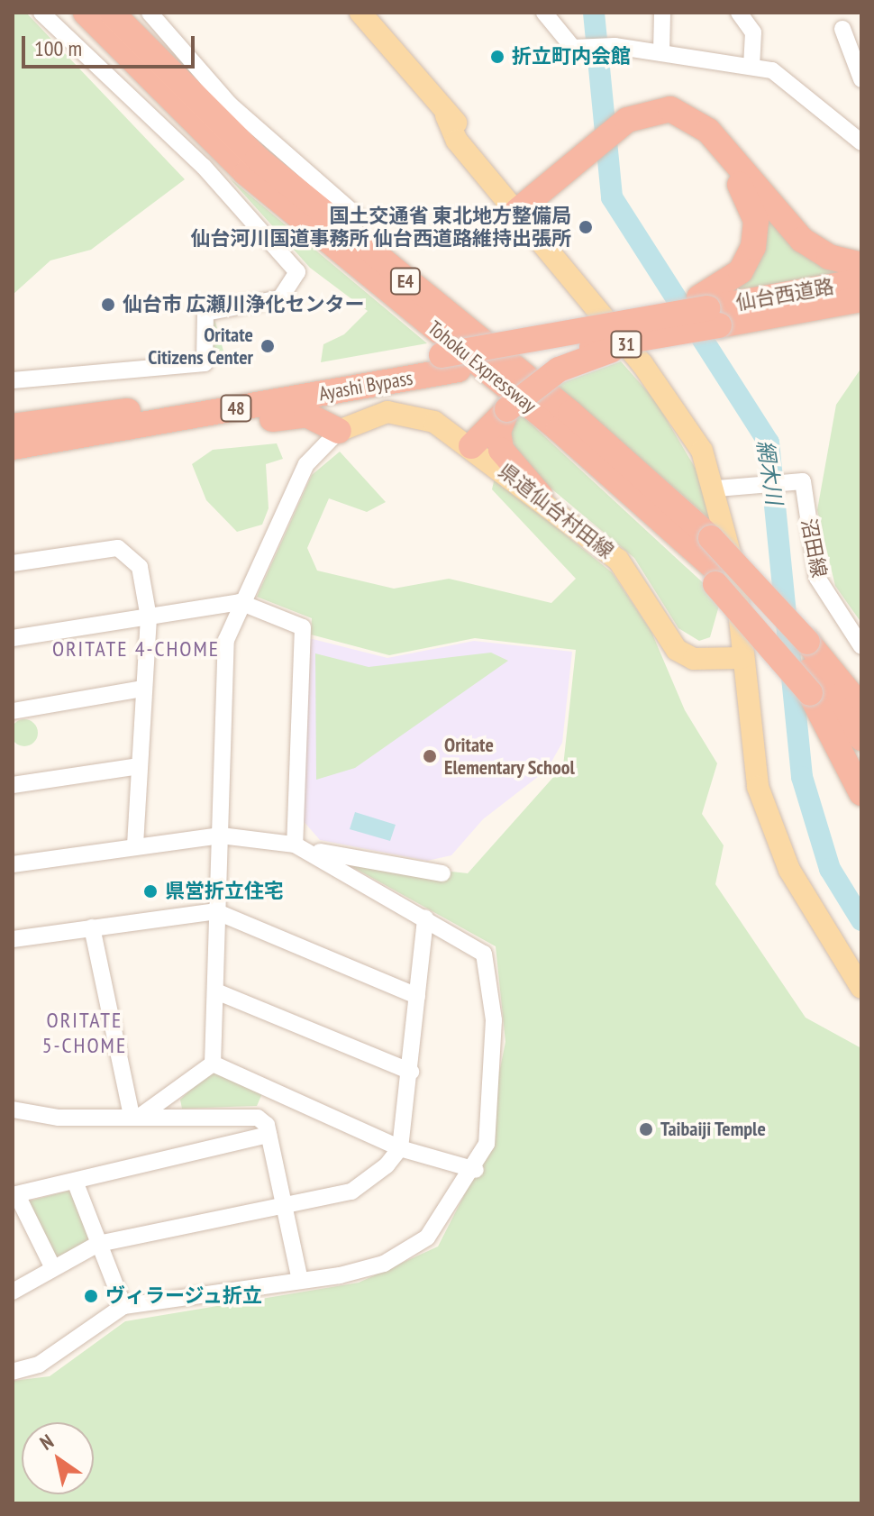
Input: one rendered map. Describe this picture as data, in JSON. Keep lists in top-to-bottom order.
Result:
{
  "streets": {
    "highway": [
      "E4",
      "仙台西道路",
      "Tohoku Expressway",
      "Ayashi Bypass",
      "48"
    ],
    "main road": ["31", "県道仙台村田線"],
    "street": ["沼田線"]
  },
  "crossings": [
    ["仙台西道路", "Ayashi Bypass"],
    ["31", "県道仙台村田線"],
    ["31", "沼田線"]
  ],
  "districts": ["ORITATE 4-CHOME", "ORITATE 5-CHOME"],
  "water": ["網木川"],
  "places": [
    "折立町内会館",
    "国土交通省 東北地方整備局 仙台河川国道事務所 仙台西道路維持出張所",
    "仙台市 広瀬川浄化センター",
    "Oritate Citizens Center",
    "Oritate Elementary School",
    "県営折立住宅",
    "Taibaiji Temple",
    "ヴィラージュ折立"
  ],
  "scale_bar": "100 m",
  "north": "top left"
}
